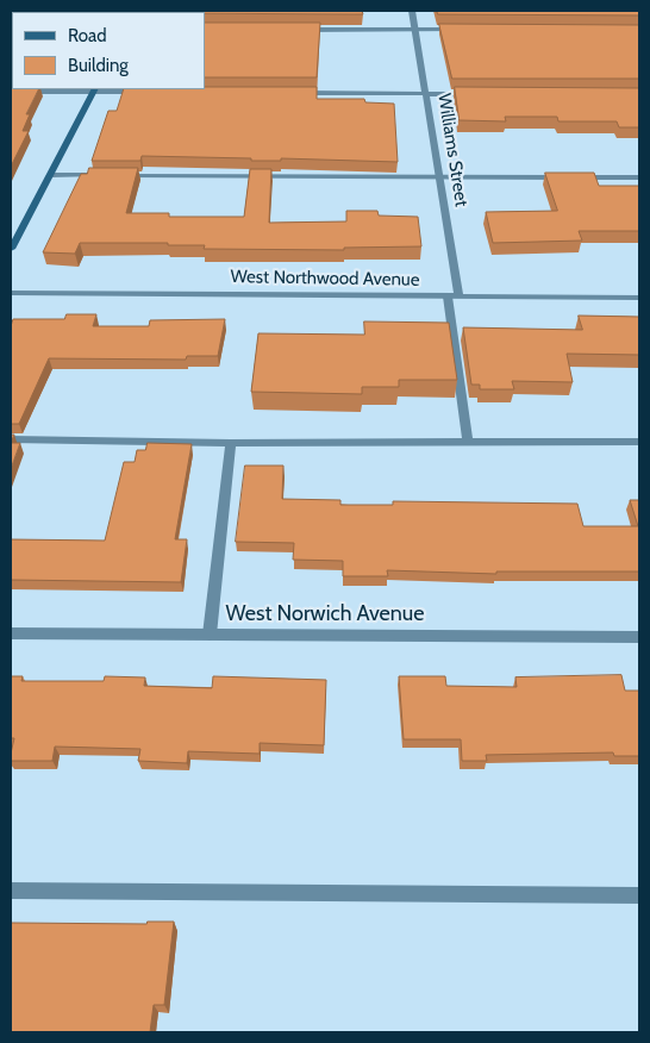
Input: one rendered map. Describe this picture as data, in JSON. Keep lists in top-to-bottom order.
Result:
{
  "streets": {
    "street": ["Williams Street", "West Northwood Avenue", "West Norwich Avenue"]
  },
  "crossings": [
    ["Williams Street", "West Northwood Avenue"]
  ],
  "legend": ["Road", "Building"]
}
